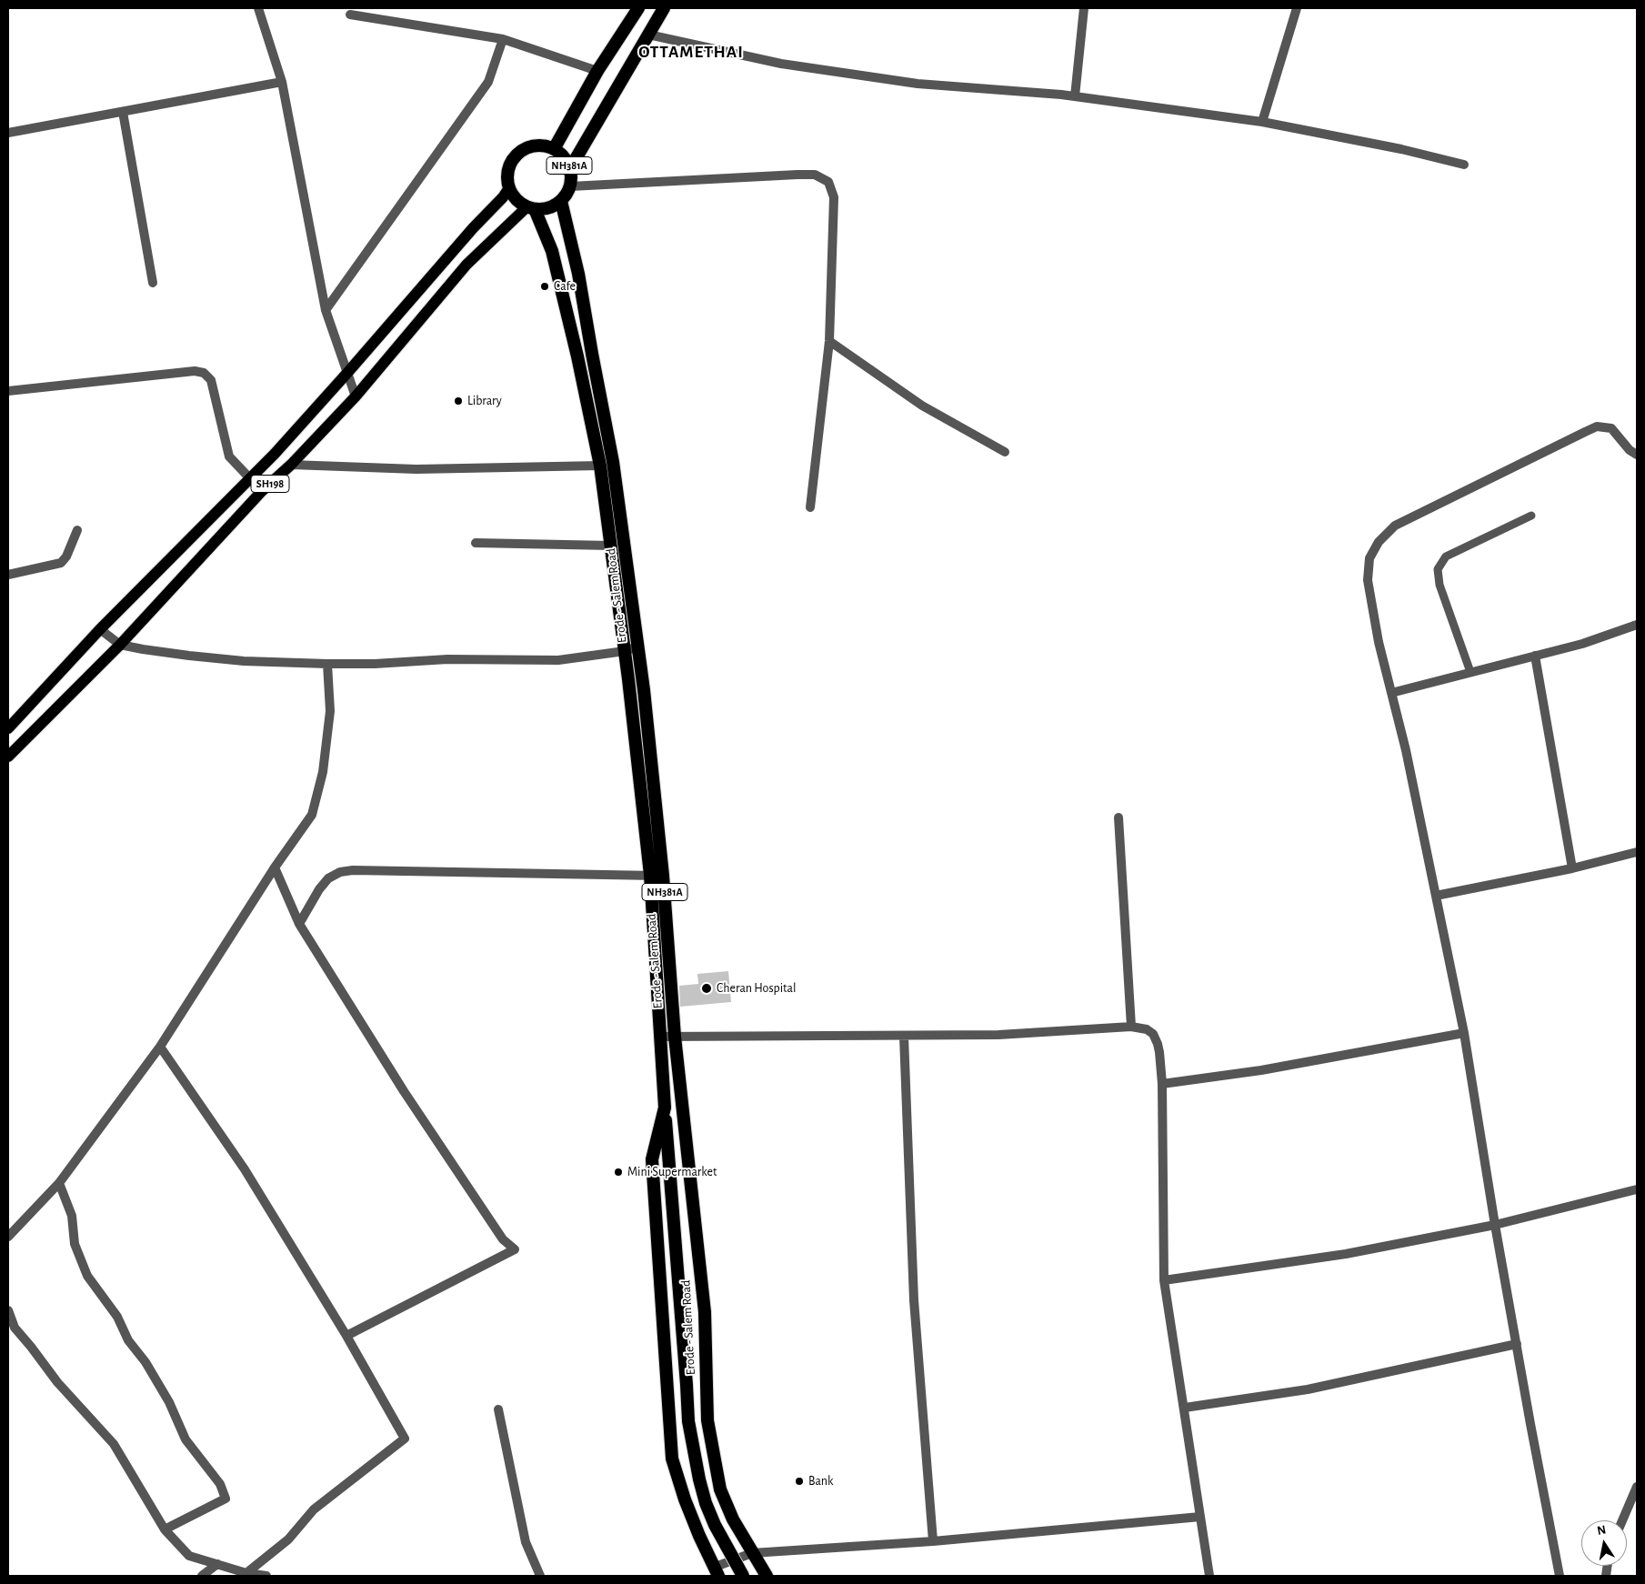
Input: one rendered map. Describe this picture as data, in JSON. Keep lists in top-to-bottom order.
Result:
{
  "streets": {
    "highway": ["NH381A", "Erode - Salem Road"],
    "main road": ["SH198"]
  },
  "crossings": [
    ["NH381A", "SH198"],
    ["NH381A", "Erode - Salem Road"],
    ["SH198", "Erode - Salem Road"]
  ],
  "districts": ["OTTAMETHAI"],
  "places": [
    "Cafe",
    "Library",
    "Cheran Hospital",
    "Mini Supermarket",
    "Bank"
  ],
  "north": "top"
}
